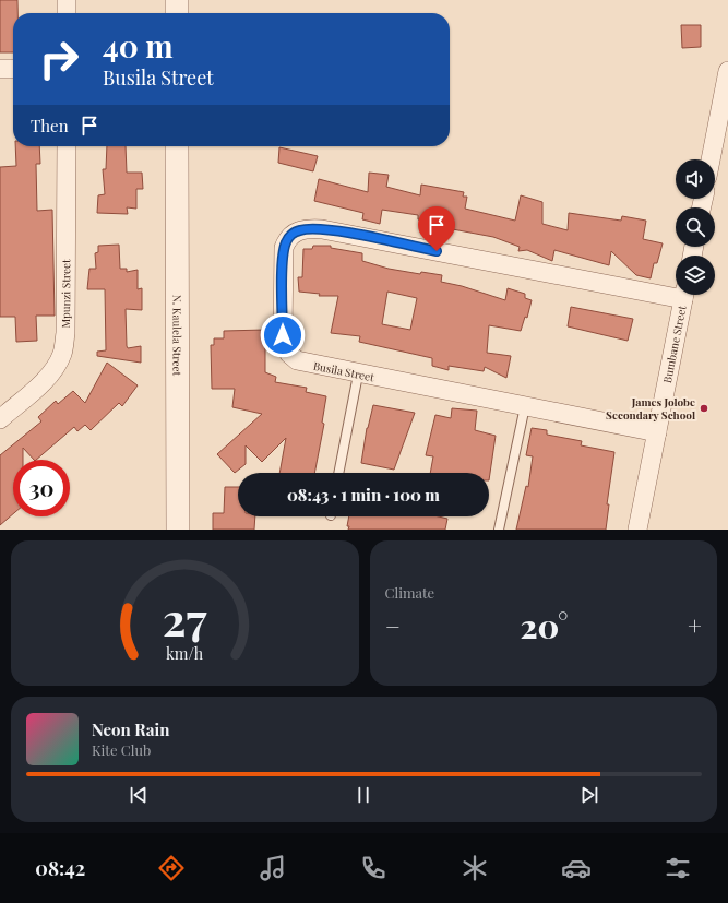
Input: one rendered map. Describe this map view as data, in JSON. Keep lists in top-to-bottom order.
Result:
{
  "streets": {
    "street": [
      "Mpunzi Street",
      "N. Kaulela Street",
      "Bumbane Street",
      "Busila Street"
    ]
  },
  "crossings": [
    ["Bumbane Street", "Busila Street"]
  ],
  "places": ["James Jolobe Secondary School"],
  "page": {
    "turn": ["40 m", "Busila Street"],
    "then": "Then",
    "limit": "30",
    "trip": "08:43 · 1 min · 100 m",
    "tile": "Climate",
    "heat": ["−", "20°", "+"],
    "song": ["Neon Rain", "Kite Club"],
    "tabs": "08:42",
    "gauge": ["27", "km/h"]
  }
}
